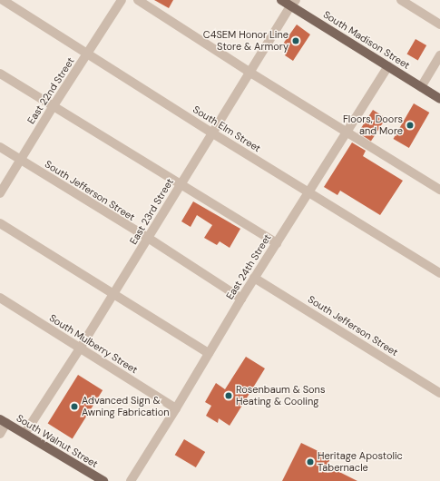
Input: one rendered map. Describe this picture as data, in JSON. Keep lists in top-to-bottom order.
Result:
{
  "streets": {
    "main road": ["South Madison Street", "South Walnut Street"],
    "street": [
      "East 22nd Street",
      "South Elm Street",
      "South Jefferson Street",
      "East 23rd Street",
      "East 24th Street",
      "South Mulberry Street"
    ]
  },
  "crossings": [
    ["South Madison Street", "East 23rd Street"],
    ["South Madison Street", "East 24th Street"],
    ["East 22nd Street", "South Elm Street"],
    ["East 22nd Street", "South Jefferson Street"],
    ["South Elm Street", "East 23rd Street"],
    ["South Elm Street", "East 24th Street"],
    ["South Jefferson Street", "East 23rd Street"],
    ["South Jefferson Street", "East 24th Street"],
    ["East 23rd Street", "South Mulberry Street"],
    ["East 23rd Street", "South Walnut Street"],
    ["East 24th Street", "South Mulberry Street"]
  ],
  "places": [
    "C4SEM Honor Line Store & Armory",
    "Floors, Doors and More",
    "Rosenbaum & Sons Heating & Cooling",
    "Advanced Sign & Awning Fabrication",
    "Heritage Apostolic Tabernacle"
  ]
}
